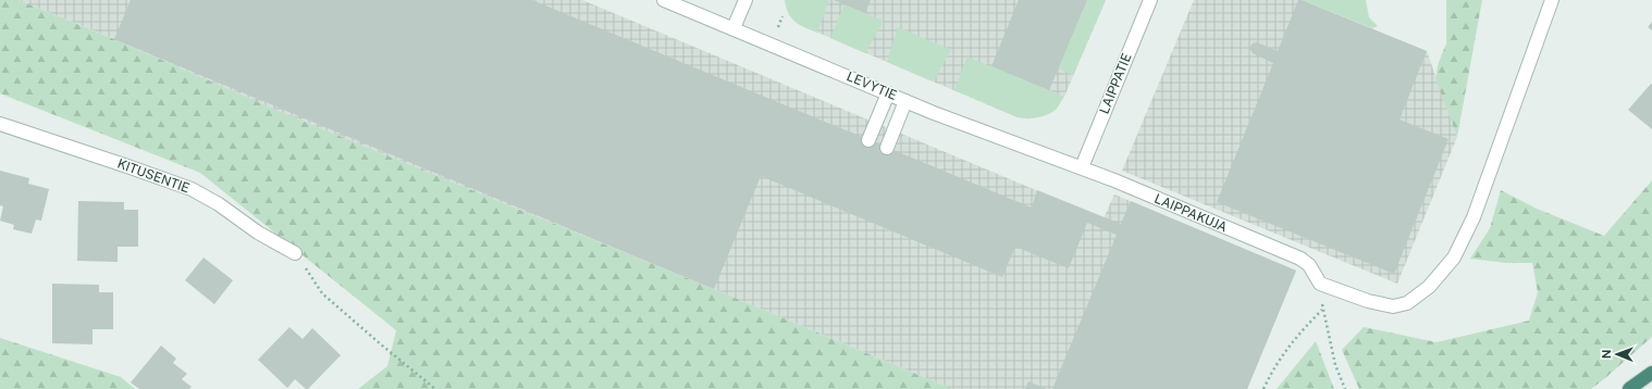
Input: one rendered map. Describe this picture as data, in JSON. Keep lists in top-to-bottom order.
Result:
{
  "streets": {
    "street": [
      "LAIPPATIE",
      "LEVYTIE",
      "KITUSENTIE",
      "LAIPPAKUJA"
    ]
  },
  "crossings": [
    ["LAIPPATIE", "LEVYTIE"],
    ["LAIPPATIE", "LAIPPAKUJA"],
    ["LEVYTIE", "LAIPPAKUJA"]
  ],
  "north": "left"
}
